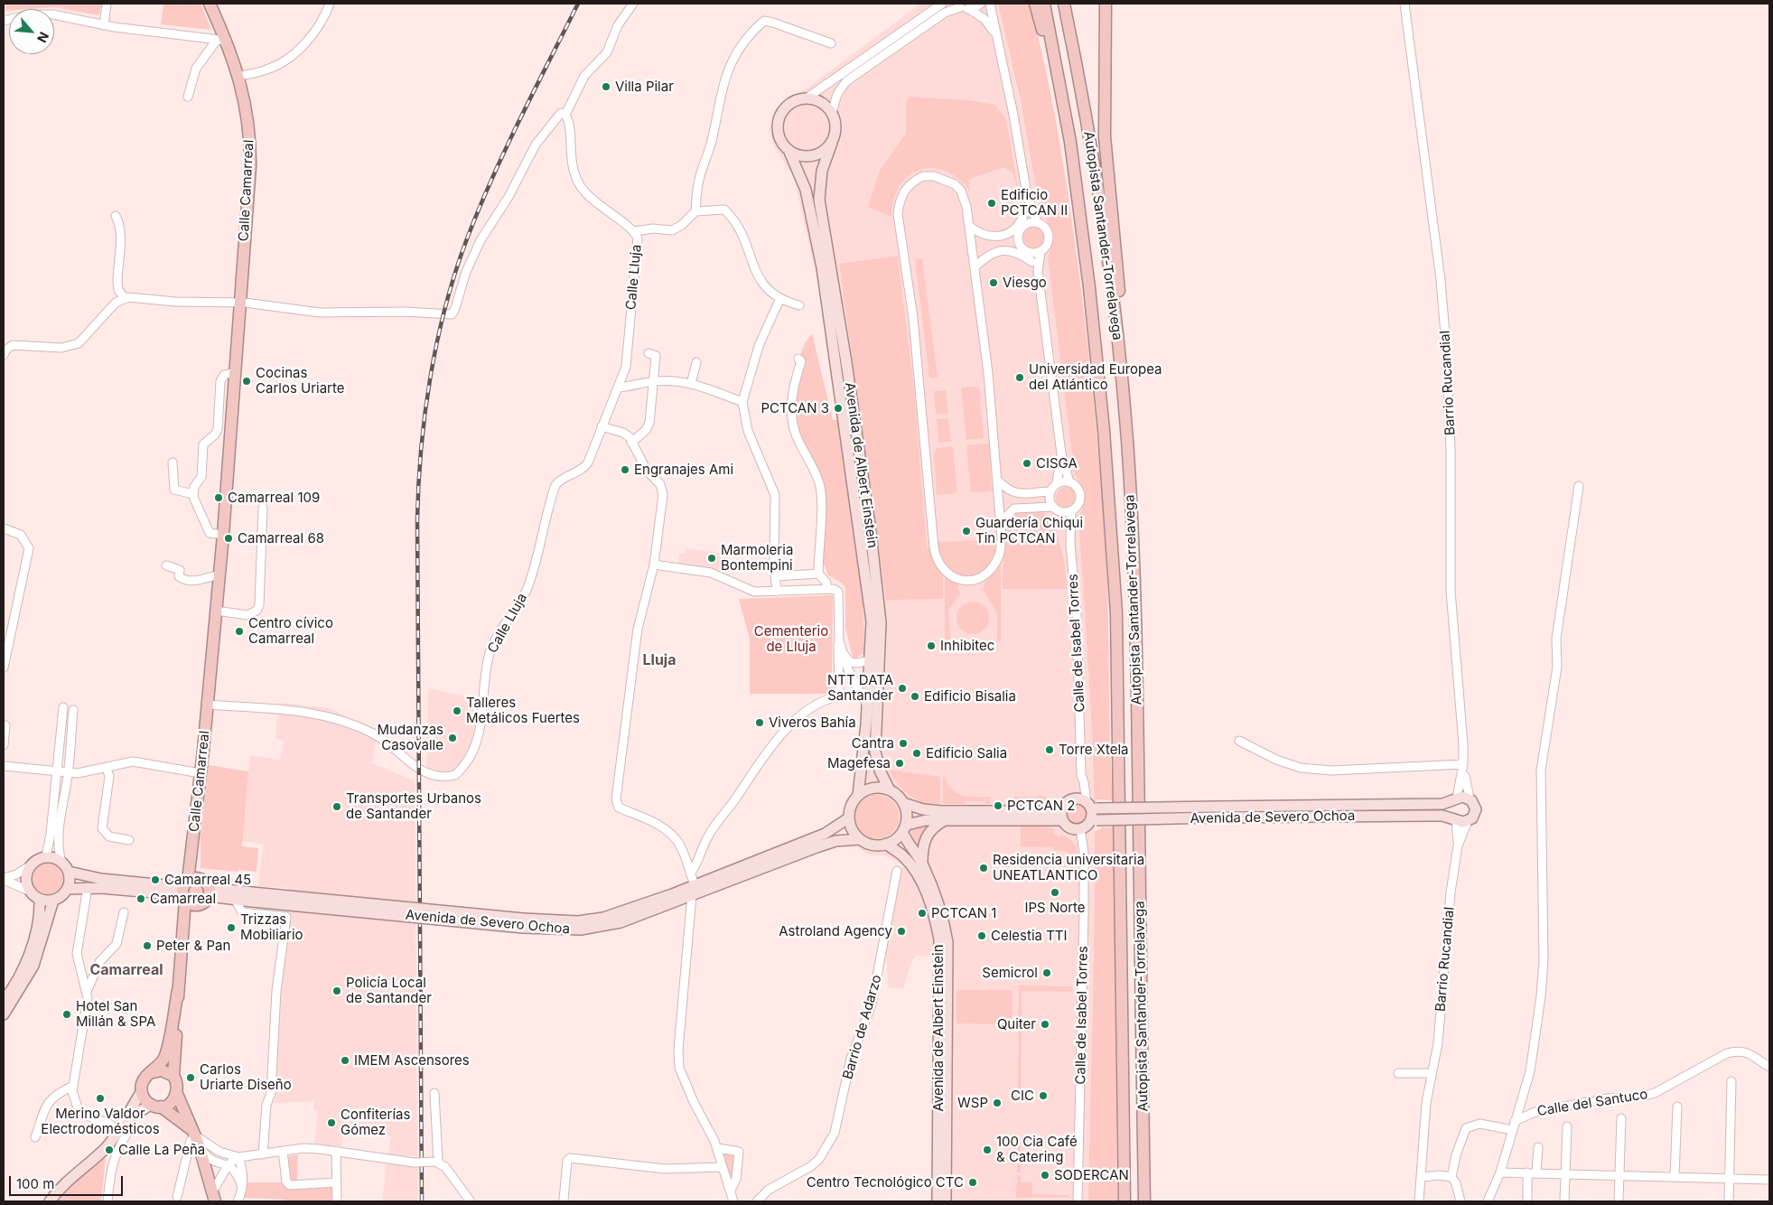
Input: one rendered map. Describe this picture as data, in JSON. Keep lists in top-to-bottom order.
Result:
{
  "streets": {
    "highway": ["Calle Camarreal", "Autopista Santander-Torrelavega"],
    "main road": ["Avenida de Albert Einstein", "Avenida de Severo Ochoa"],
    "street": [
      "Calle Lluja",
      "Barrio Rucandial",
      "Calle de Isabel Torres",
      "Barrio de Adarzo",
      "Calle del Santuco"
    ]
  },
  "crossings": [
    ["Calle Camarreal", "Calle Lluja"],
    ["Barrio Rucandial", "Avenida de Severo Ochoa"],
    ["Avenida de Albert Einstein", "Avenida de Severo Ochoa"],
    ["Calle de Isabel Torres", "Avenida de Severo Ochoa"]
  ],
  "districts": ["Lluja", "Camarreal"],
  "parks": ["Cementerio de Lluja"],
  "places": [
    "Villa Pilar",
    "Edificio PCTCAN II",
    "Viesgo",
    "Universidad Europea del Atlántico",
    "Cocinas Carlos Uriarte",
    "PCTCAN 3",
    "CISGA",
    "Engranajes Ami",
    "Camarreal 109",
    "Guardería Chiqui Tin PCTCAN",
    "Camarreal 68",
    "Marmoleria Bontempini",
    "Centro cívico Camarreal",
    "Inhibitec",
    "NTT DATA Santander",
    "Edificio Bisalia",
    "Talleres Metálicos Fuertes",
    "Viveros Bahía",
    "Mudanzas Casovalle",
    "Cantra",
    "Torre Xtela",
    "Edificio Salia",
    "Magefesa",
    "PCTCAN 2",
    "Transportes Urbanos de Santander",
    "Residencia universitaria UNEATLANTICO",
    "Camarreal 45",
    "IPS Norte",
    "Camarreal",
    "PCTCAN 1",
    "Trizzas Mobiliario",
    "Astroland Agency",
    "Celestia TTI",
    "Peter & Pan",
    "Semicrol",
    "Policía Local de Santander",
    "Hotel San Millán & SPA",
    "Quiter",
    "IMEM Ascensores",
    "Carlos Uriarte Diseño",
    "CIC",
    "Merino Valdor Electrodomésticos",
    "WSP",
    "Confiterías Gómez",
    "Calle La Peña",
    "100 Cia Café & Catering",
    "SODERCAN",
    "Centro Tecnológico CTC"
  ],
  "scale_bar": "100 m",
  "north": "bottom right"
}
